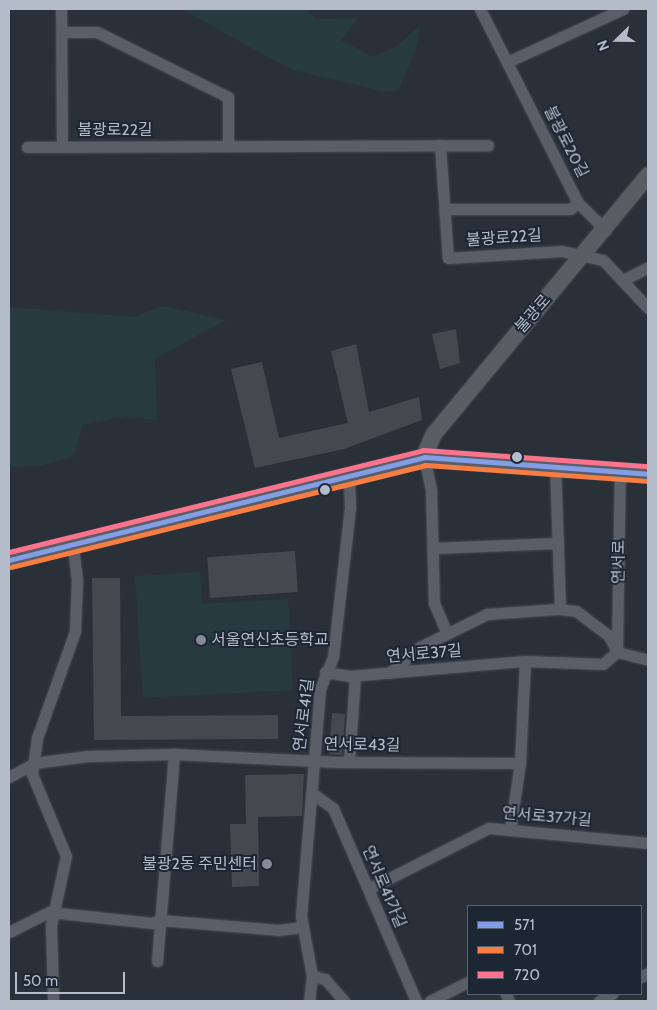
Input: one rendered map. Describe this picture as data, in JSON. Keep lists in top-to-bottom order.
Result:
{
  "streets": {
    "main road": ["불광로"],
    "street": [
      "불광로22길",
      "불광로20길",
      "연서로",
      "연서로37길",
      "연서로41길",
      "연서로43길",
      "연서로37가길",
      "연서로41가길"
    ]
  },
  "crossings": [
    ["불광로22길", "불광로"],
    ["불광로20길", "불광로"],
    ["연서로", "연서로37길"],
    ["연서로37길", "연서로41길"],
    ["연서로41길", "연서로43길"],
    ["연서로41길", "연서로41가길"],
    ["연서로37가길", "연서로41가길"]
  ],
  "places": ["서울연신초등학교", "불광2동 주민센터"],
  "lines": ["transit line 720", "transit line 571", "transit line 701"],
  "legend": ["571", "701", "720"],
  "scale_bar": "50 m",
  "north": "left"
}
